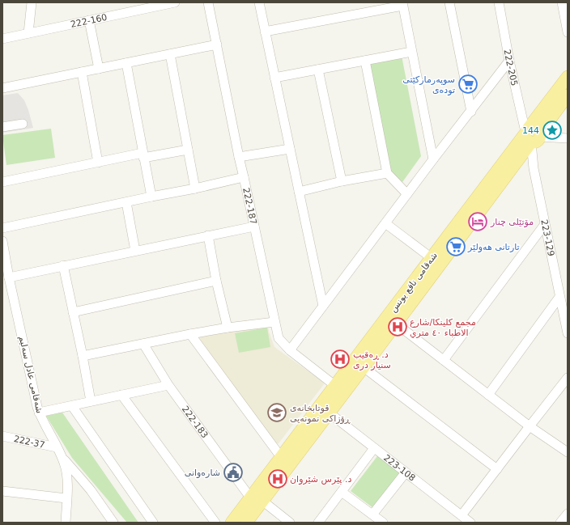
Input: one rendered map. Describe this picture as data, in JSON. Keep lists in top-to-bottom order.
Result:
{
  "streets": {
    "main road": ["شەقامی نافع یونس"],
    "street": [
      "222-160",
      "222-205",
      "222-187",
      "223-129",
      "شەقامی عادل سەلیم",
      "222-183",
      "222-37",
      "223-108"
    ]
  },
  "crossings": [
    ["222-205", "223-129"],
    ["222-205", "شەقامی نافع یونس"],
    ["222-187", "شەقامی نافع یونس"],
    ["223-129", "شەقامی نافع یونس"],
    ["شەقامی نافع یونس", "222-183"],
    ["شەقامی نافع یونس", "223-108"],
    ["شەقامی عادل سەلیم", "222-37"]
  ],
  "places": {
    "supermarket": ["سوپەرمارکێتی تودەی", "تارتانی هەولێر"],
    "place": ["144"],
    "hotel": ["مۆتێلی چنار"],
    "hospital": ["مجمع كلينكا/شارع الاطباء ٤٠ متري", "د. ڕەقیب سنیار دری", "د. پێرس شێروان"],
    "school or university": ["قوتابخانەی ڕۆزاکی نمونەیی"],
    "public building": ["شارەوانی"]
  }
}
